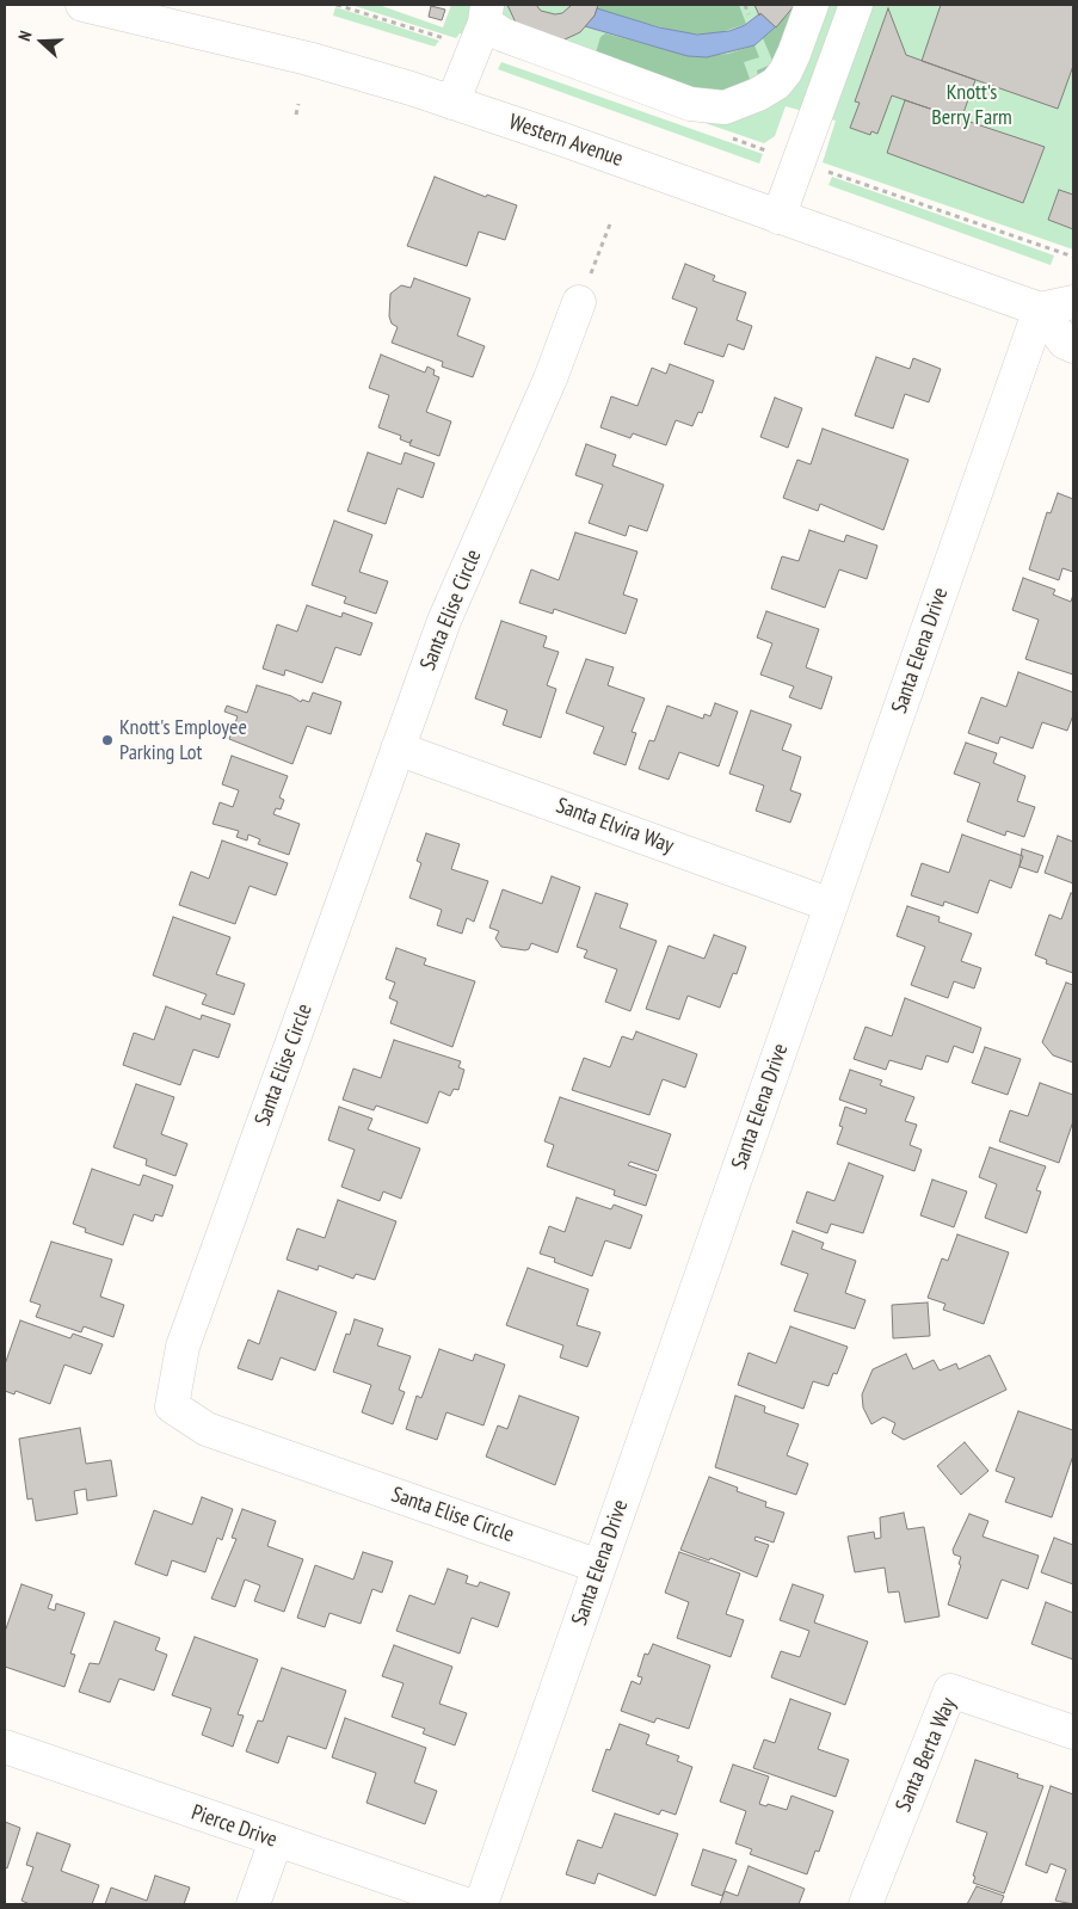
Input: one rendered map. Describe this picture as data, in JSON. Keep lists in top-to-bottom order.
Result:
{
  "streets": {
    "street": [
      "Western Avenue",
      "Santa Elise Circle",
      "Santa Elena Drive",
      "Santa Elvira Way",
      "Santa Berta Way",
      "Pierce Drive"
    ]
  },
  "crossings": [
    ["Western Avenue", "Santa Elena Drive"],
    ["Santa Elise Circle", "Santa Elena Drive"],
    ["Santa Elise Circle", "Santa Elvira Way"],
    ["Santa Elena Drive", "Santa Elvira Way"]
  ],
  "parks": ["Knott's Berry Farm"],
  "places": ["Knott's Employee Parking Lot"],
  "north": "left"
}
